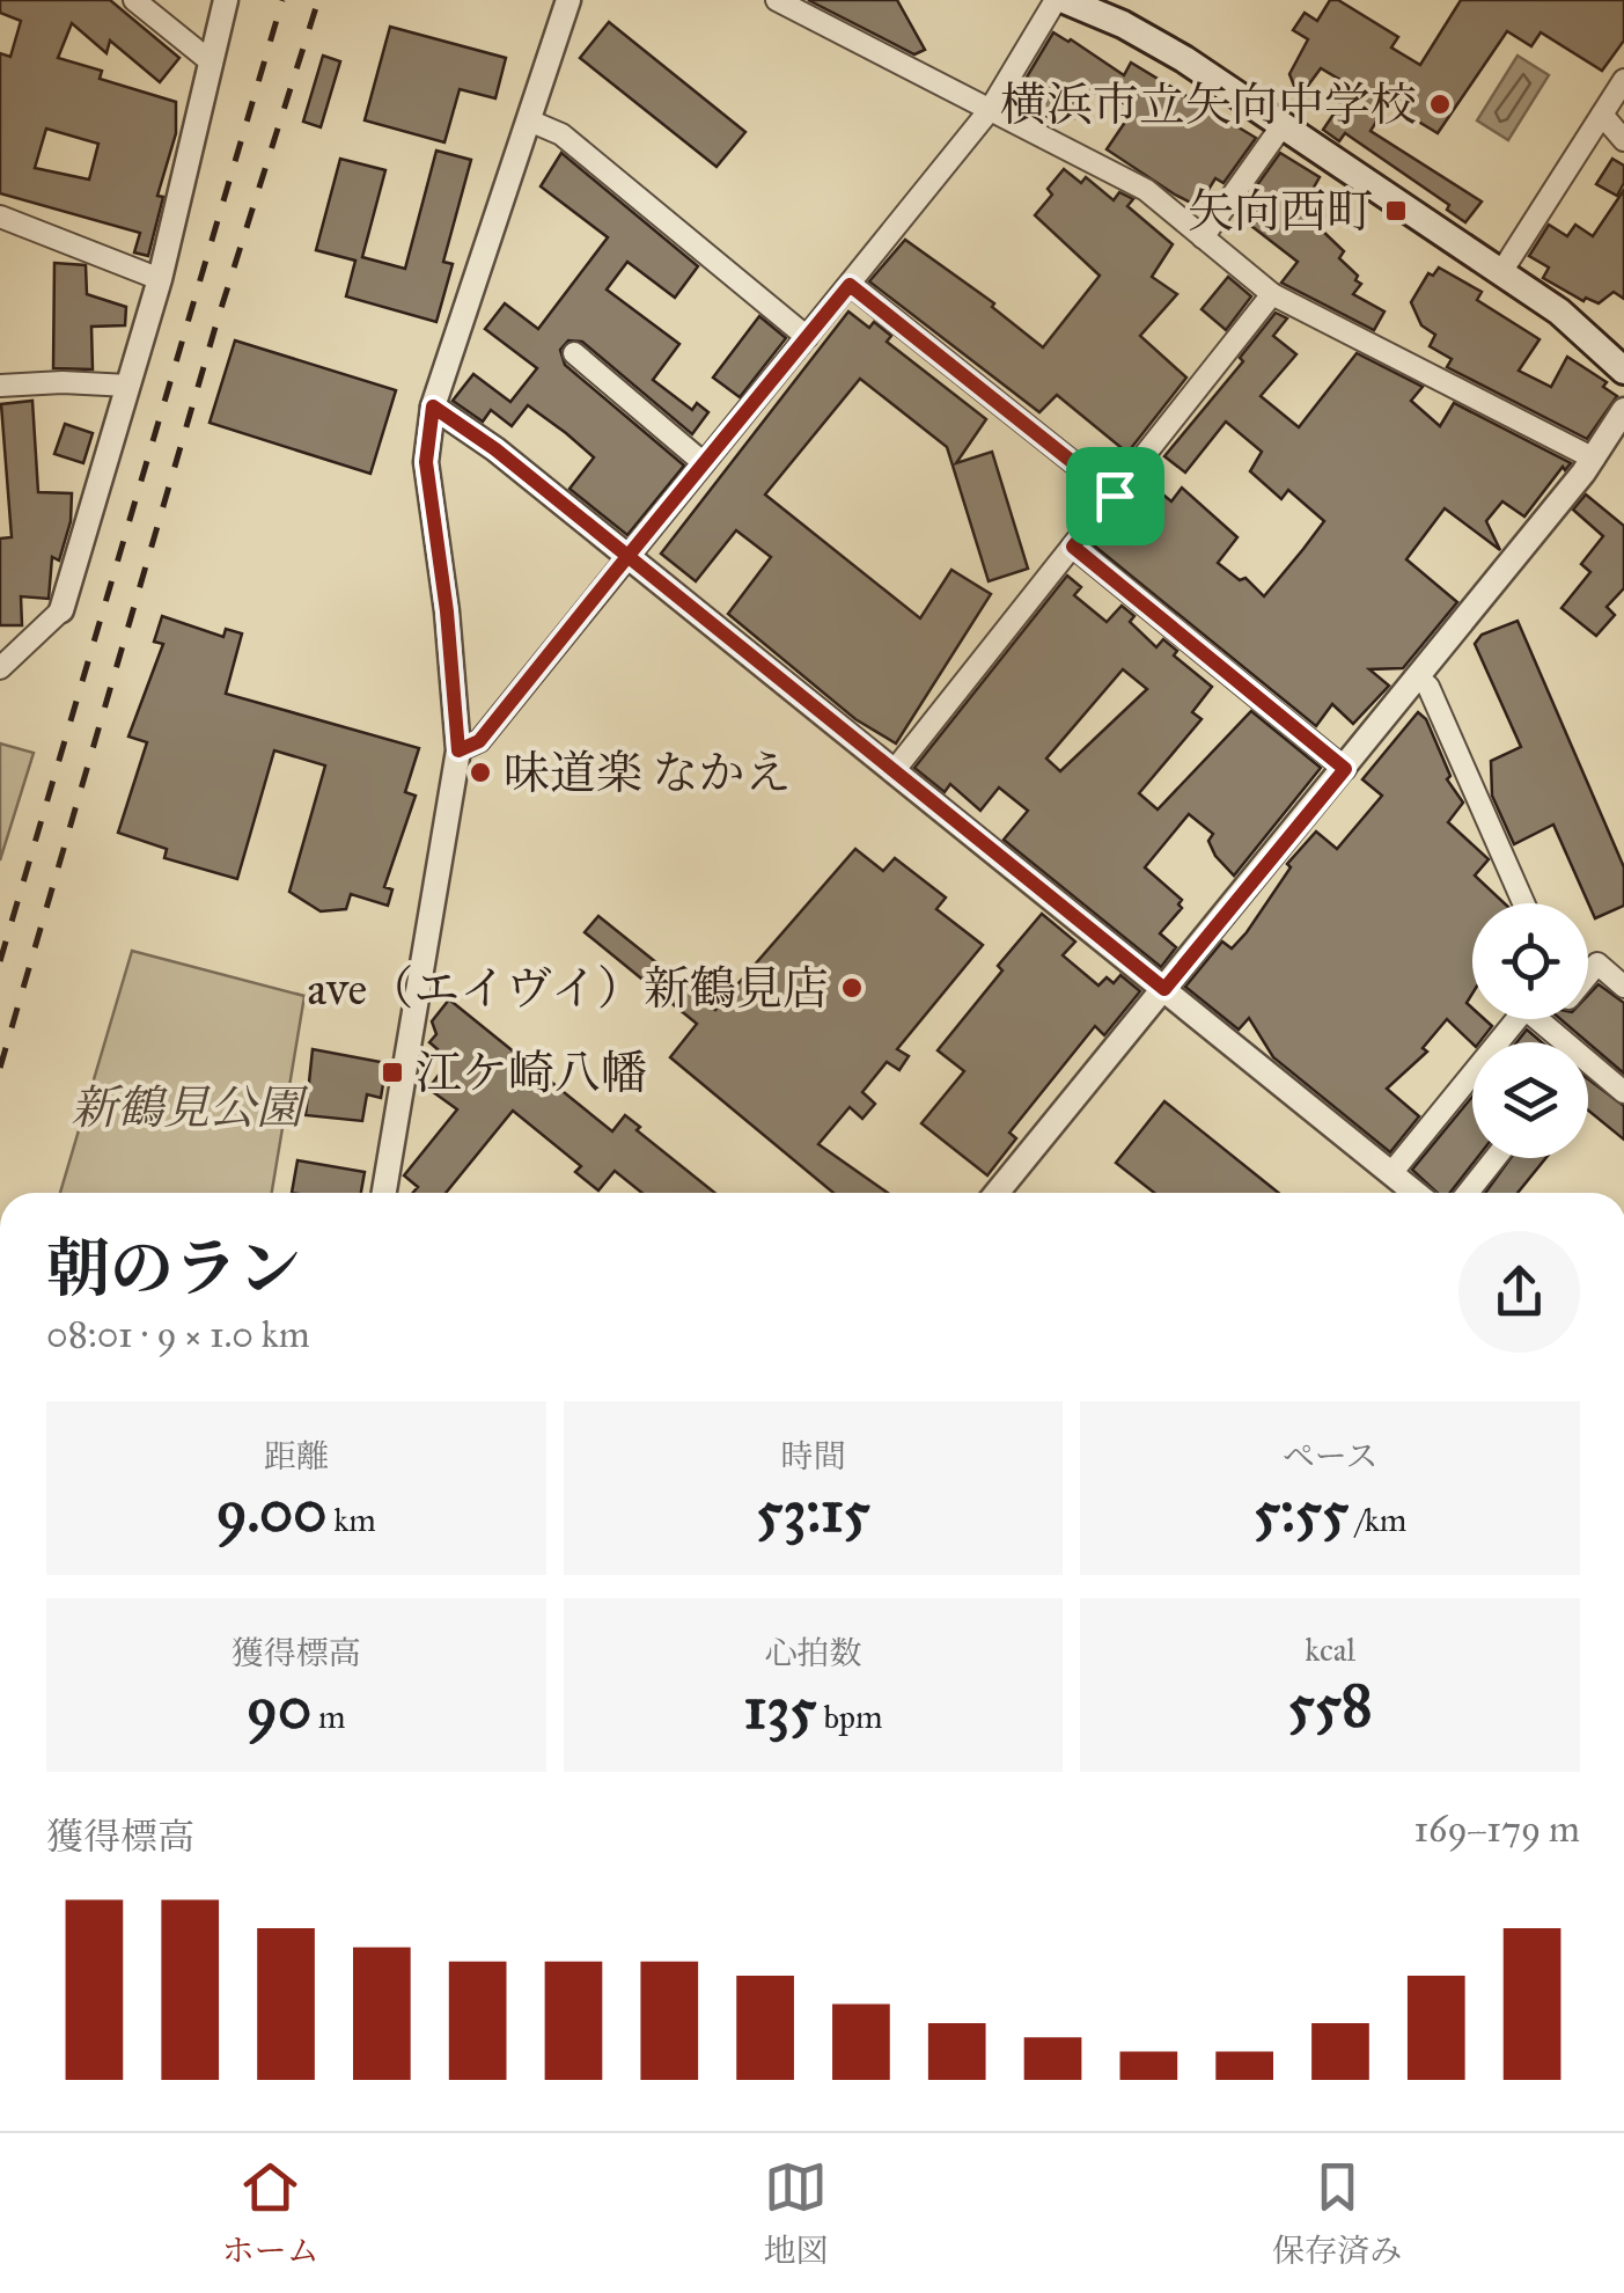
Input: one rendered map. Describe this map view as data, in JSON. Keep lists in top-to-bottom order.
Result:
{
  "parks": ["新鶴見公園"],
  "places": {
    "other": ["横浜市立矢向中学校", "味道楽 なかえ", "ave（エイヴイ）新鶴見店"],
    "transit": ["矢向西町", "江ケ崎八幡"]
  },
  "page": {
    "heading": ["朝のラン", "08:01 · 9 × 1.0 km"],
    "stats": [
      ["距離", "9.00 km"],
      ["時間", "53:15"],
      ["ペース", "5:55 /km"],
      ["獲得標高", "90 m"],
      ["心拍数", "135 bpm"],
      ["kcal", "558"]
    ],
    "chart": ["獲得標高", "169–179 m"],
    "tabs": ["ホーム", "地図", "保存済み"]
  }
}
